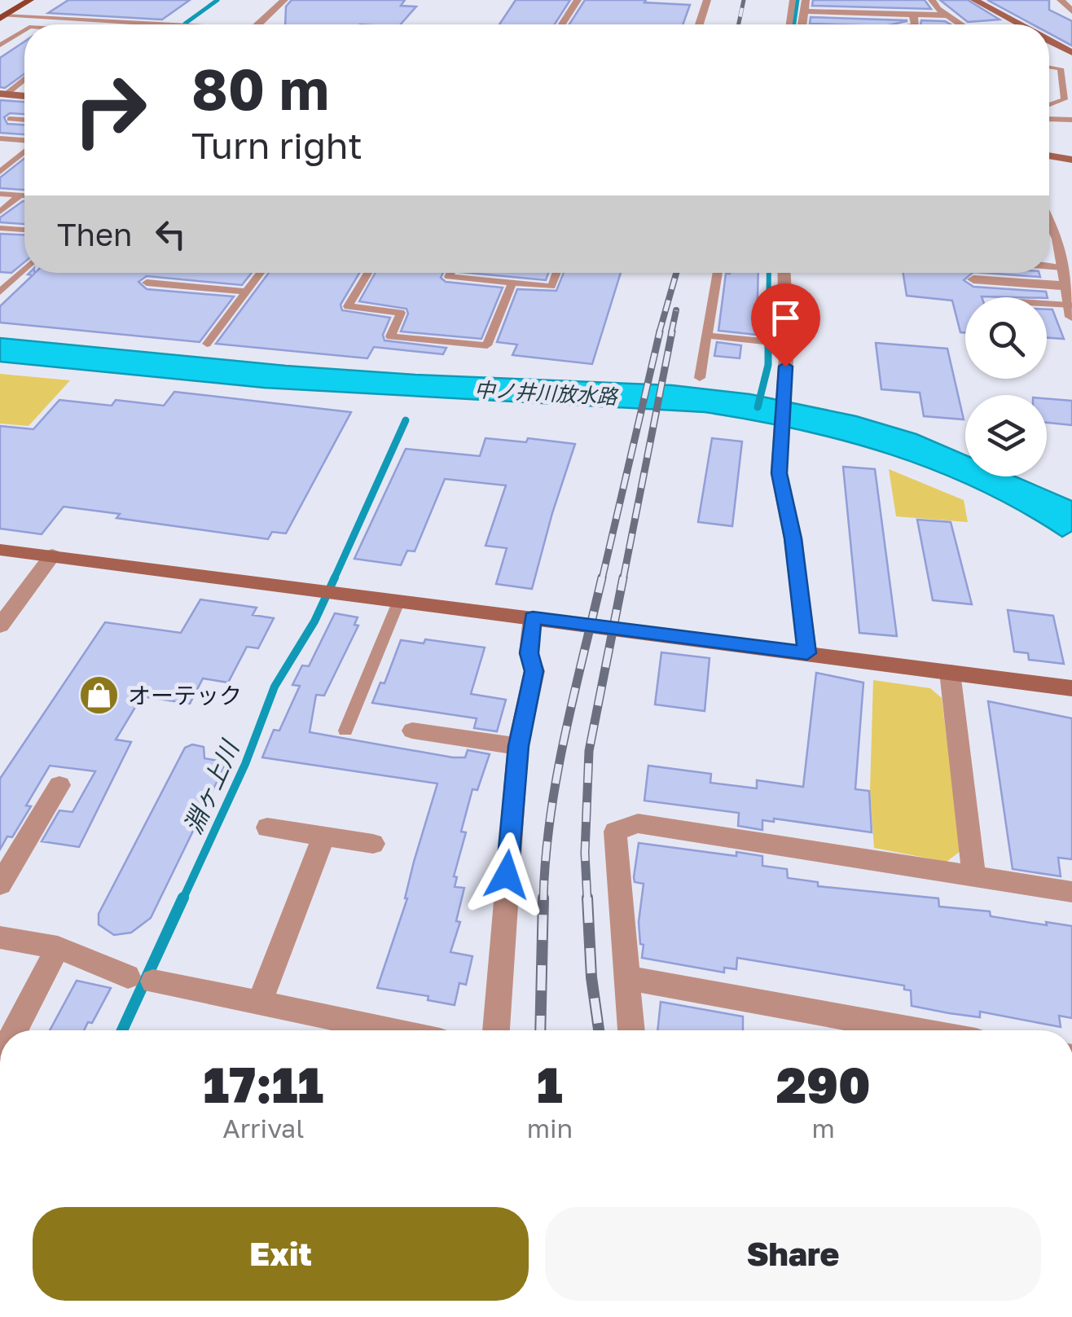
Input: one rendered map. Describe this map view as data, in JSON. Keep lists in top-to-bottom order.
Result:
{
  "water": ["中ノ井川放水路", "淵ヶ上川"],
  "places": {
    "shop": ["オーテック"]
  },
  "page": {
    "turn": ["80 m", "Turn right"],
    "then": "Then",
    "eta": [
      "17:11",
      "Arrival",
      "1",
      "min",
      "290",
      "m"
    ],
    "buttons": ["Exit", "Share"]
  }
}
